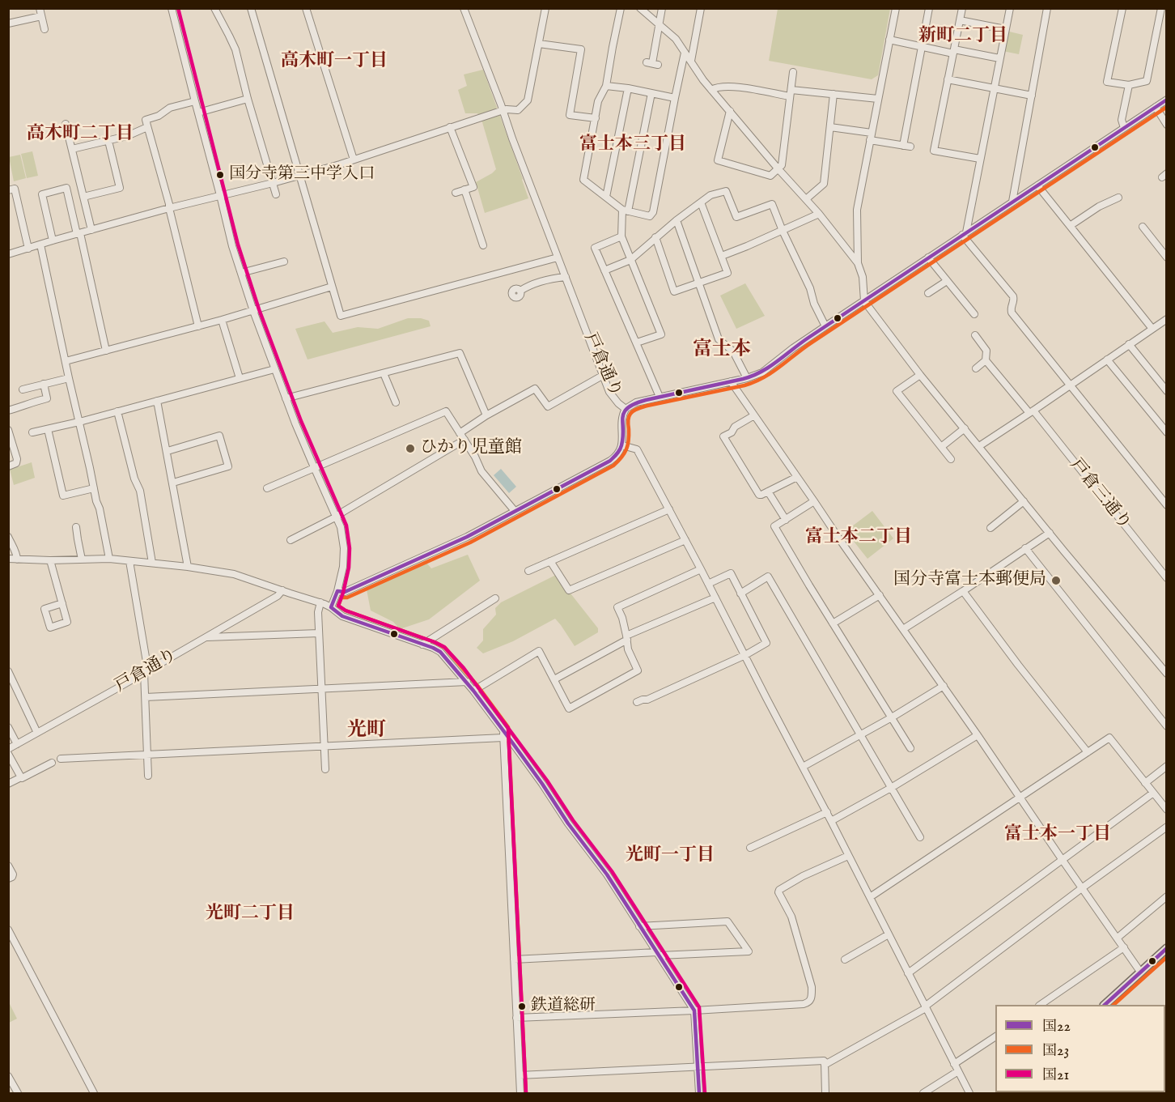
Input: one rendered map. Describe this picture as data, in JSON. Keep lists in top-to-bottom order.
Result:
{
  "streets": {
    "street": ["戸倉通り", "戸倉三通り"]
  },
  "districts": [
    "新町二丁目",
    "高木町一丁目",
    "高木町二丁目",
    "富士本三丁目",
    "富士本",
    "富士本二丁目",
    "光町",
    "富士本一丁目",
    "光町一丁目",
    "光町二丁目"
  ],
  "places": [
    "国分寺第三中学入口",
    "ひかり児童館",
    "国分寺富士本郵便局",
    "鉄道総研"
  ],
  "lines": ["transit line 国21", "transit line 国22", "transit line 国23"],
  "legend": ["国22", "国23", "国21"]
}
